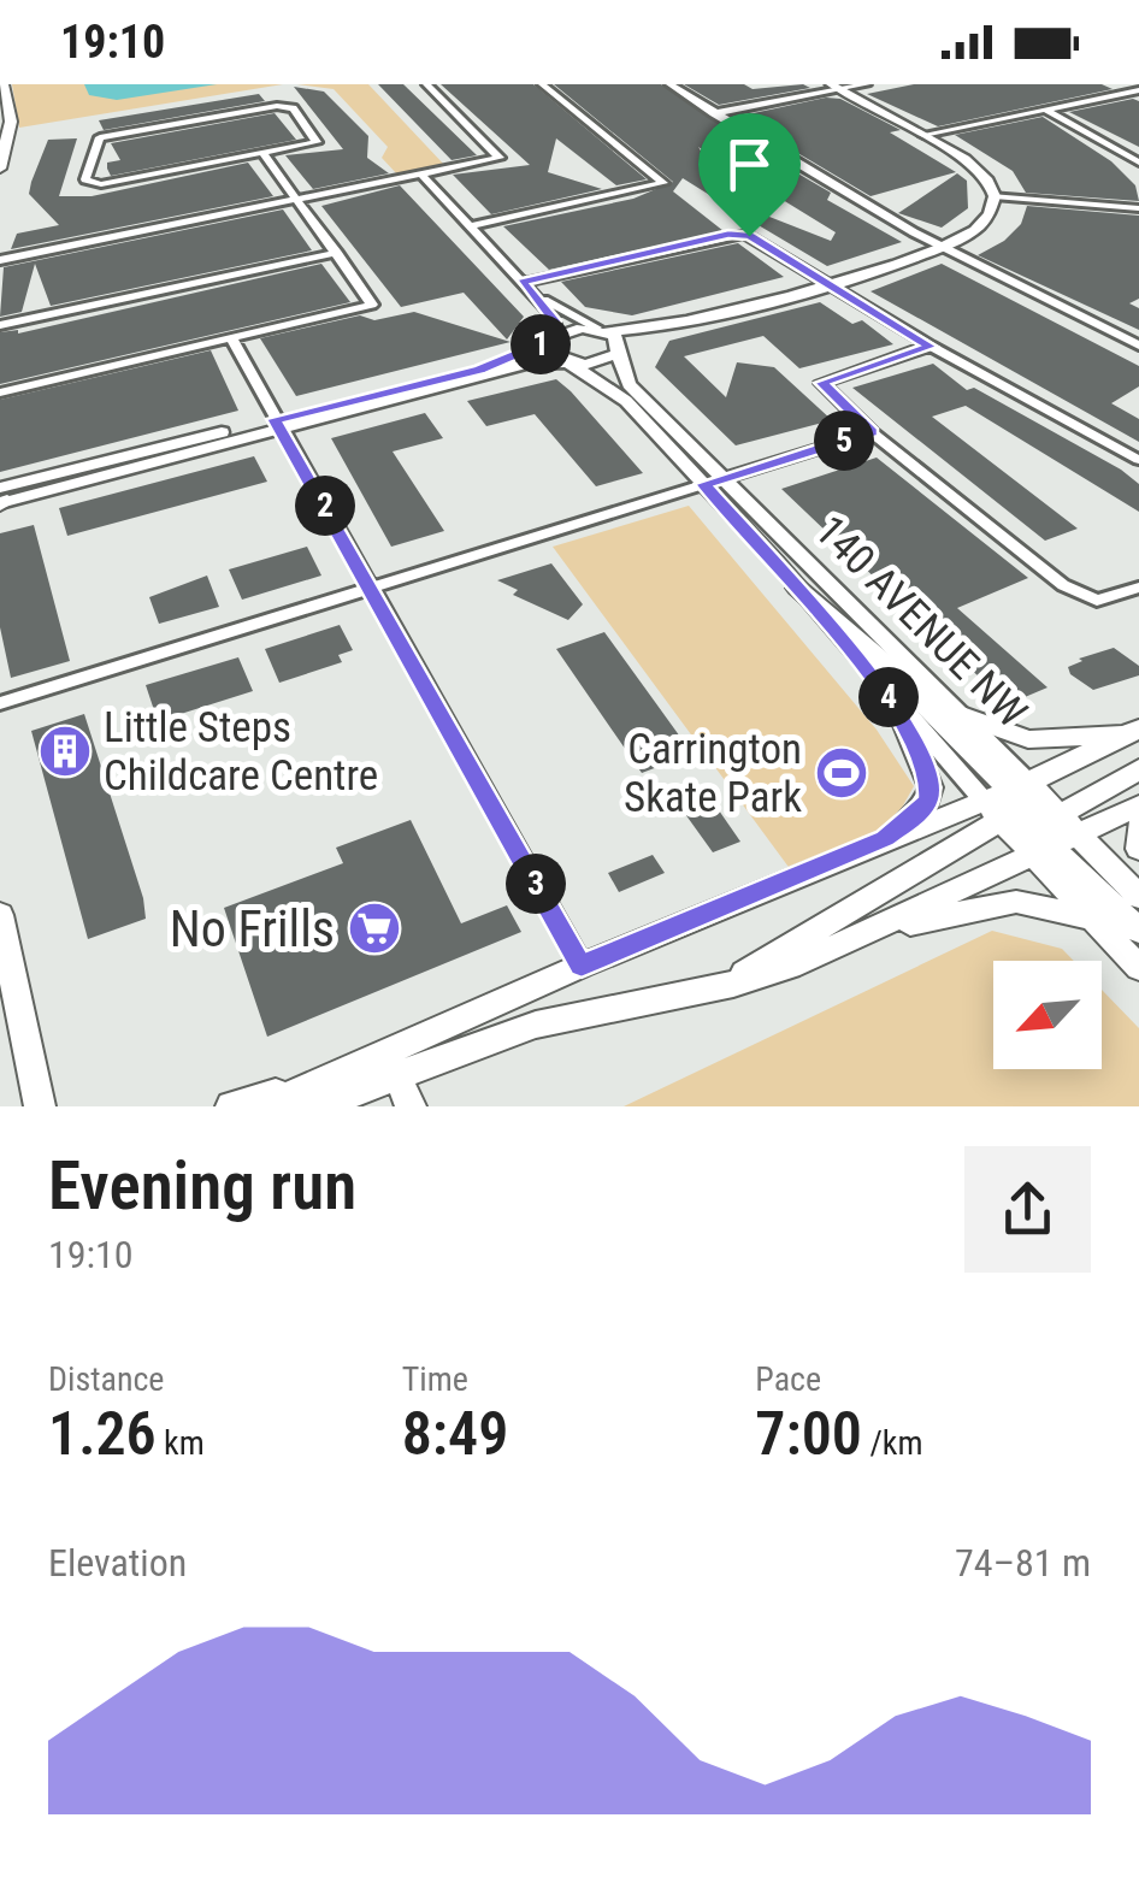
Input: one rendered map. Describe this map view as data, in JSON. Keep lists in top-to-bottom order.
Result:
{
  "streets": {
    "street": ["140 AVENUE NW"]
  },
  "places": {
    "building": ["Little Steps Childcare Centre"],
    "sports": ["Carrington Skate Park"],
    "supermarket": ["No Frills"]
  },
  "north": "bottom left",
  "page": {
    "status": "19:10",
    "pins": [
      "1",
      "5",
      "2",
      "4",
      "3"
    ],
    "heading": ["Evening run", "19:10"],
    "stats": [
      ["Distance", "1.26 km"],
      ["Time", "8:49"],
      ["Pace", "7:00 /km"]
    ],
    "chart": ["Elevation", "74–81 m"]
  }
}
